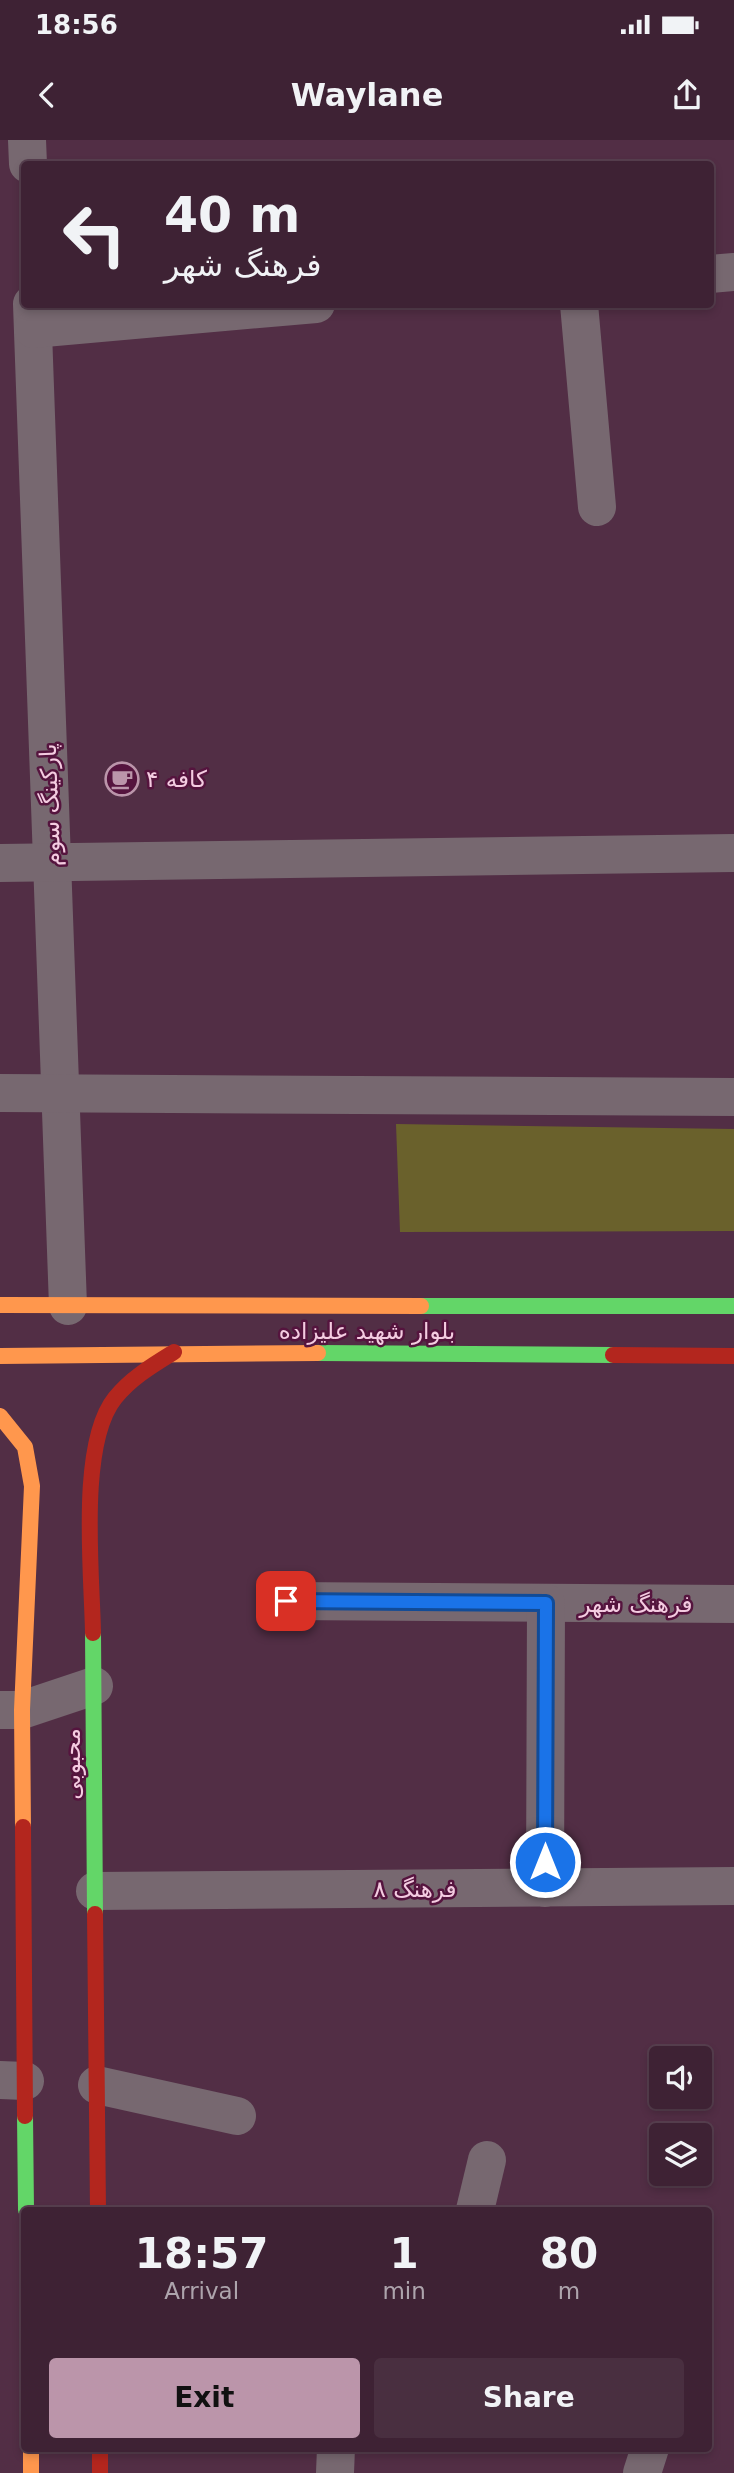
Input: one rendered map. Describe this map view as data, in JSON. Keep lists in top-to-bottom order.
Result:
{
  "streets": {
    "street": [
      "پارکینگ سوم",
      "بلوار شهید علیزاده",
      "فرهنگ شهر",
      "محبوبی",
      "فرهنگ ۸"
    ]
  },
  "crossings": [
    ["پارکینگ سوم", "بلوار شهید علیزاده"],
    ["بلوار شهید علیزاده", "محبوبی"],
    ["محبوبی", "فرهنگ ۸"]
  ],
  "places": {
    "cafe": ["کافه ۴"]
  },
  "page": {
    "status": "18:56",
    "header": "Waylane",
    "turn": ["40 m", "فرهنگ شهر"],
    "eta": [
      "18:57",
      "Arrival",
      "1",
      "min",
      "80",
      "m"
    ],
    "buttons": ["Exit", "Share"]
  }
}
